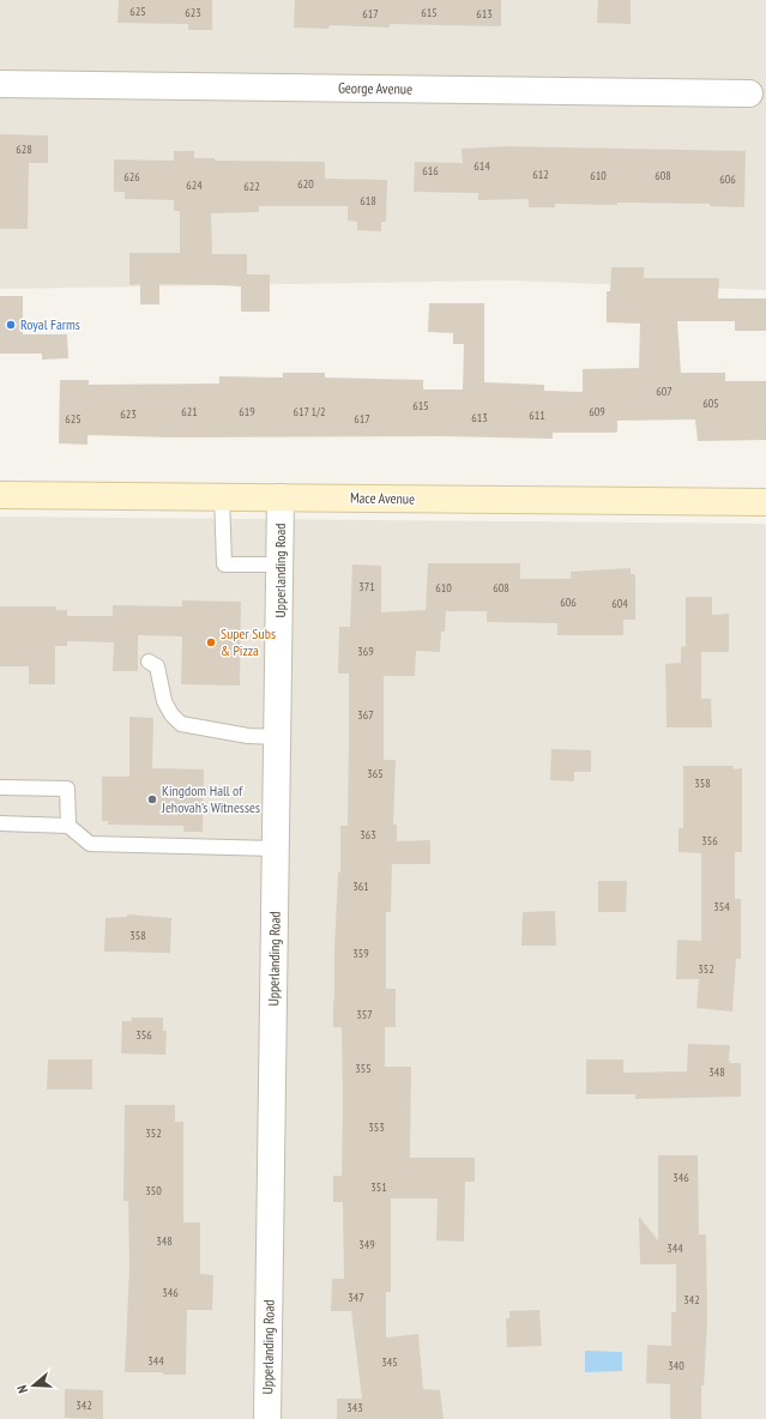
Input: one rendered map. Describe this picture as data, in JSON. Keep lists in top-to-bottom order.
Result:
{
  "streets": {
    "main road": ["Mace Avenue"],
    "street": ["George Avenue", "Upperlanding Road"]
  },
  "crossings": [
    ["Mace Avenue", "Upperlanding Road"]
  ],
  "places": ["Royal Farms", "Super Subs & Pizza", "Kingdom Hall of Jehovah’s Witnesses"],
  "house_numbers": [
    "625",
    "623",
    "615",
    "617",
    "613",
    "628",
    "614",
    "616",
    "612",
    "610",
    "608",
    "626",
    "606",
    "620",
    "624",
    "622",
    "618",
    "607",
    "605",
    "615",
    "621",
    "619",
    "617 1/2",
    "609",
    "623",
    "611",
    "613",
    "625",
    "617",
    "371",
    "610",
    "608",
    "606",
    "604",
    "369",
    "367",
    "365",
    "358",
    "363",
    "356",
    "361",
    "354",
    "358",
    "359",
    "352",
    "357",
    "356",
    "355",
    "348",
    "353",
    "352",
    "346",
    "351",
    "350",
    "348",
    "349",
    "344",
    "346",
    "347",
    "342",
    "344",
    "345",
    "340",
    "342",
    "343"
  ],
  "north": "left"
}
